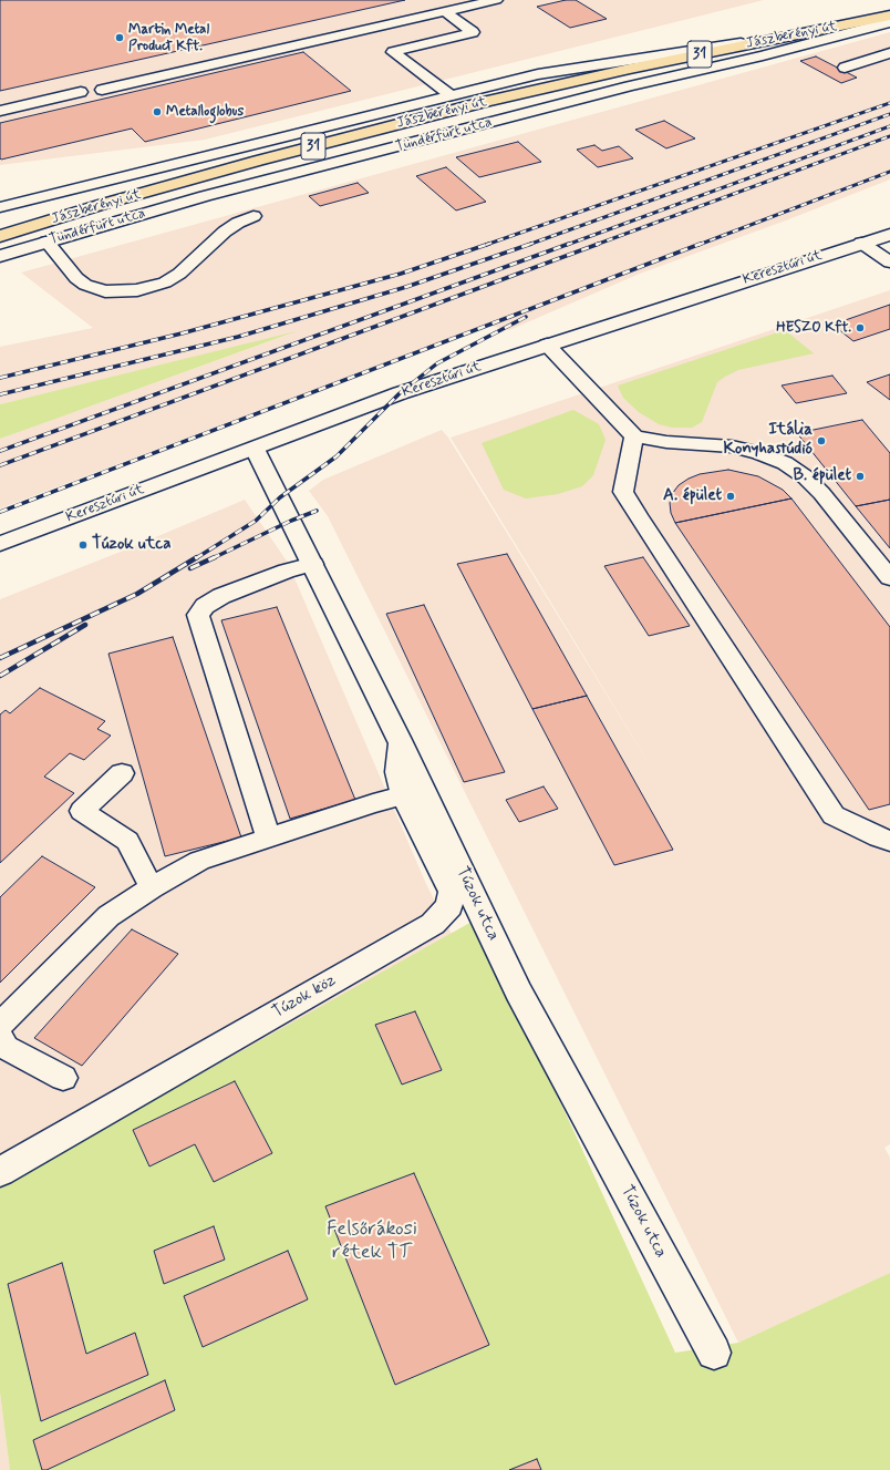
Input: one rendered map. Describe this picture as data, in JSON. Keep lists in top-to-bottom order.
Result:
{
  "streets": {
    "main road": ["Jászberényi út", "31"],
    "street": [
      "Tündérfürt utca",
      "Keresztúri út",
      "Túzok utca",
      "Túzok köz"
    ]
  },
  "crossings": [
    ["Túzok utca", "Túzok köz"]
  ],
  "parks": ["Felsőrákosi rétek TT"],
  "places": [
    "Martin Metal Product Kft.",
    "Metalloglobus",
    "HESZO Kft.",
    "Itália Konyhastúdió",
    "B. épület",
    "A. épület",
    "Túzok utca"
  ]
}
